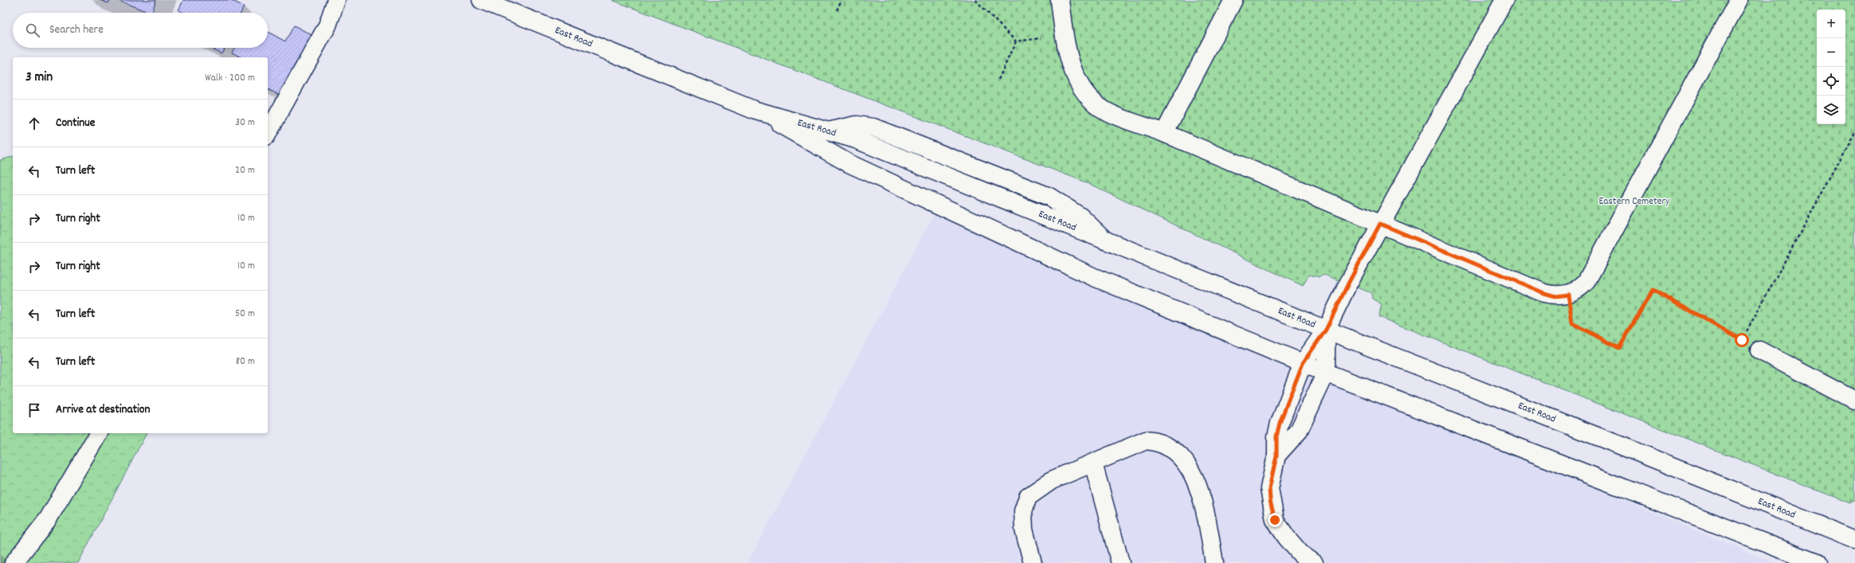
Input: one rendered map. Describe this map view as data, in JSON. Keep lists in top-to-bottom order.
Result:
{
  "streets": {
    "main road": ["East Road"]
  },
  "parks": ["Eastern Cemetery"],
  "page": {
    "map_buttons": ["+", "−"],
    "search": "Search here",
    "heading": ["3 min", "Walk · 200 m"],
    "list": [
      ["Continue", "30 m"],
      ["Turn left", "20 m"],
      ["Turn right", "10 m"],
      ["Turn right", "10 m"],
      ["Turn left", "50 m"],
      ["Turn left", "80 m"],
      "Arrive at destination"
    ]
  }
}
